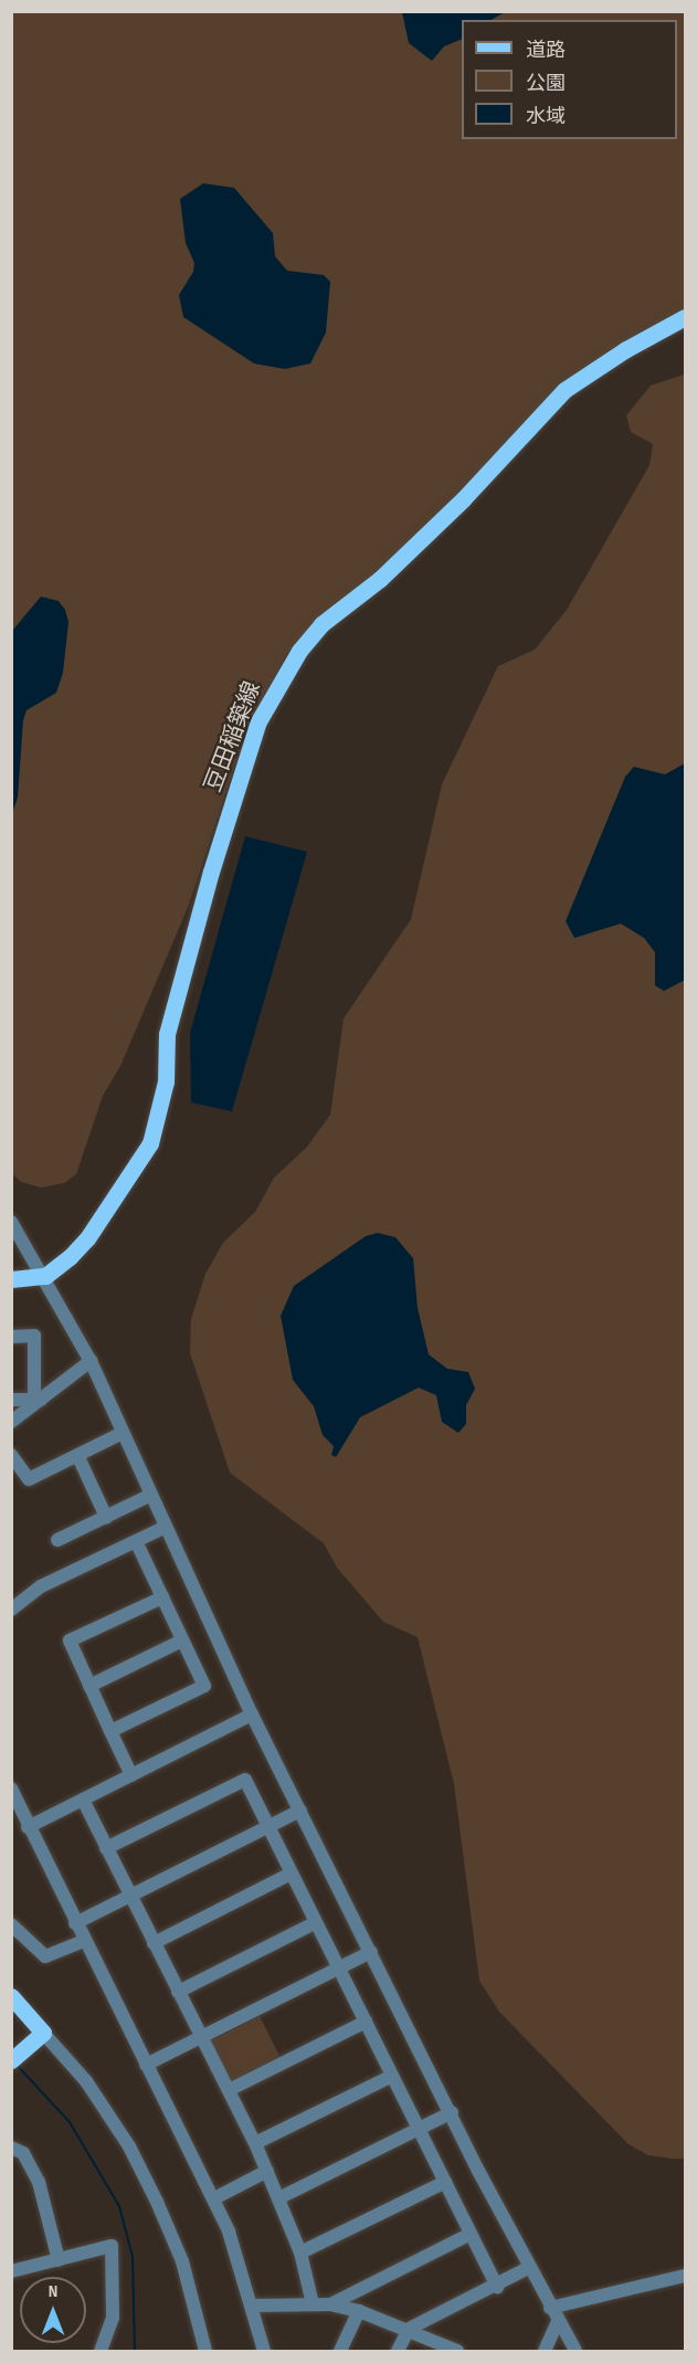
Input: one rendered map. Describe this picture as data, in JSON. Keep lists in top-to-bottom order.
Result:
{
  "streets": {
    "main road": ["豆田稲築線"]
  },
  "legend": ["道路", "公園", "水域"],
  "north": "top"
}
